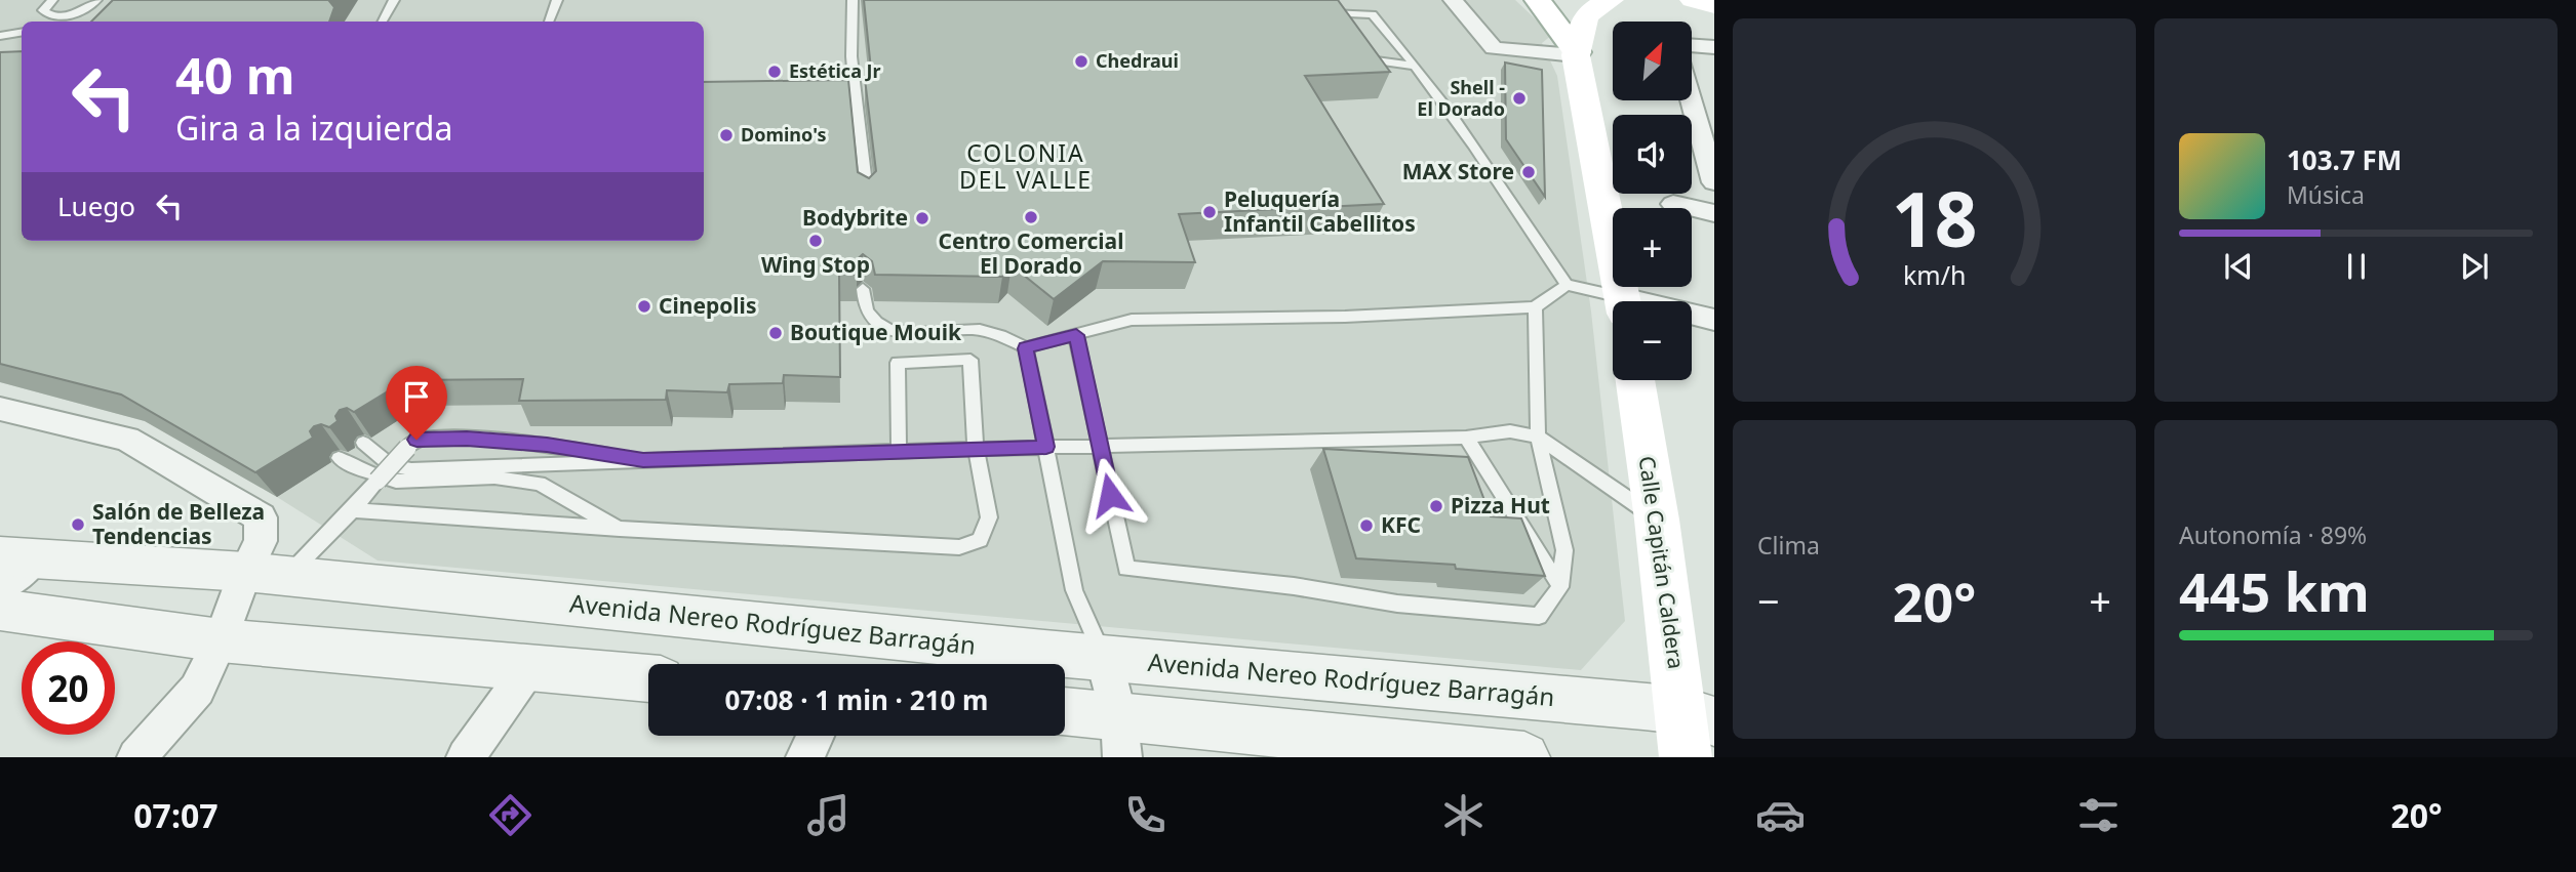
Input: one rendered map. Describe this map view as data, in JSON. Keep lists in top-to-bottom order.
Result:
{
  "streets": {
    "main road": ["Calle Capitán Caldera"],
    "street": ["Avenida Nereo Rodríguez Barragán"]
  },
  "crossings": [
    ["Calle Capitán Caldera", "Avenida Nereo Rodríguez Barragán"]
  ],
  "districts": ["COLONIA DEL VALLE"],
  "places": [
    "Chedraui",
    "Estética Jr",
    "Shell - El Dorado",
    "Domino's",
    "MAX Store",
    "Peluquería Infantil Cabellitos",
    "Centro Comercial El Dorado",
    "Bodybrite",
    "Wing Stop",
    "Cinepolis",
    "Boutique Mouik",
    "Pizza Hut",
    "Salón de Belleza Tendencias",
    "KFC"
  ],
  "north": "top right",
  "page": {
    "map_buttons": ["+", "−"],
    "turn": ["40 m", "Gira a la izquierda"],
    "song": ["103.7 FM", "Música"],
    "then": "Luego",
    "tile": [
      "Clima",
      ["Autonomía · 89%", "445 km"]
    ],
    "heat": ["−", "20°", "+"],
    "limit": "20",
    "trip": "07:08 · 1 min · 210 m",
    "tabs": ["07:07", "20°"],
    "gauge": ["18", "km/h"]
  }
}
